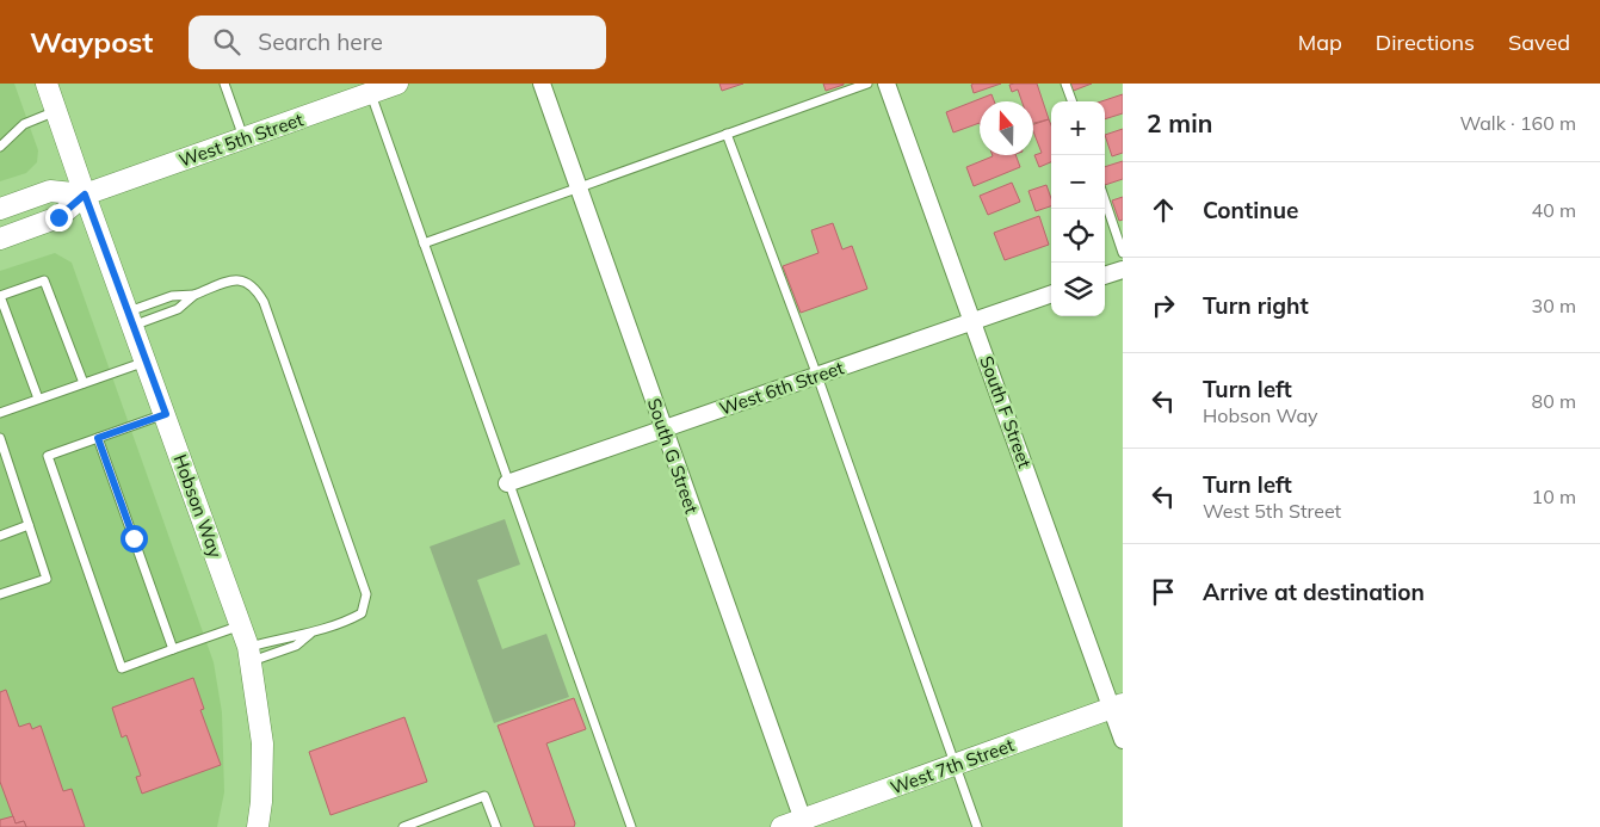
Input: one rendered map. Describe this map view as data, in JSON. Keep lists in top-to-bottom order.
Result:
{
  "streets": {
    "street": [
      "West 5th Street",
      "West 6th Street",
      "South F Street",
      "South G Street",
      "Hobson Way",
      "West 7th Street"
    ]
  },
  "crossings": [
    ["West 5th Street", "Hobson Way"],
    ["West 6th Street", "South F Street"],
    ["West 6th Street", "South G Street"],
    ["South F Street", "West 7th Street"],
    ["South G Street", "West 7th Street"]
  ],
  "north": "top",
  "page": {
    "header": "Waypost",
    "search": "Search here",
    "nav": ["Map", "Directions", "Saved"],
    "heading": ["2 min", "Walk · 160 m"],
    "map_buttons": ["+", "−"],
    "list": [
      ["Continue", "40 m"],
      ["Turn right", "30 m"],
      ["Turn left", "Hobson Way", "80 m"],
      ["Turn left", "West 5th Street", "10 m"],
      "Arrive at destination"
    ]
  }
}
